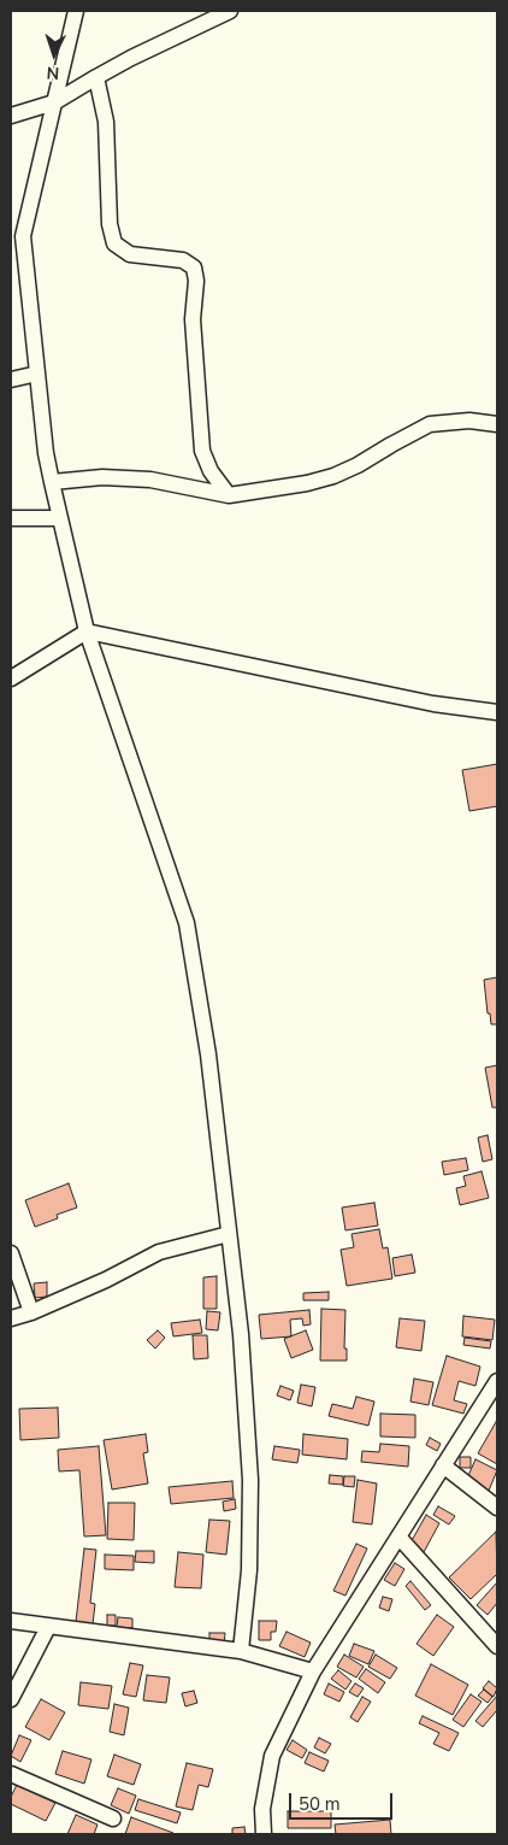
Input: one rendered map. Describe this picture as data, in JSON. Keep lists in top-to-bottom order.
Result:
{
  "scale_bar": "50 m",
  "north": "bottom"
}
